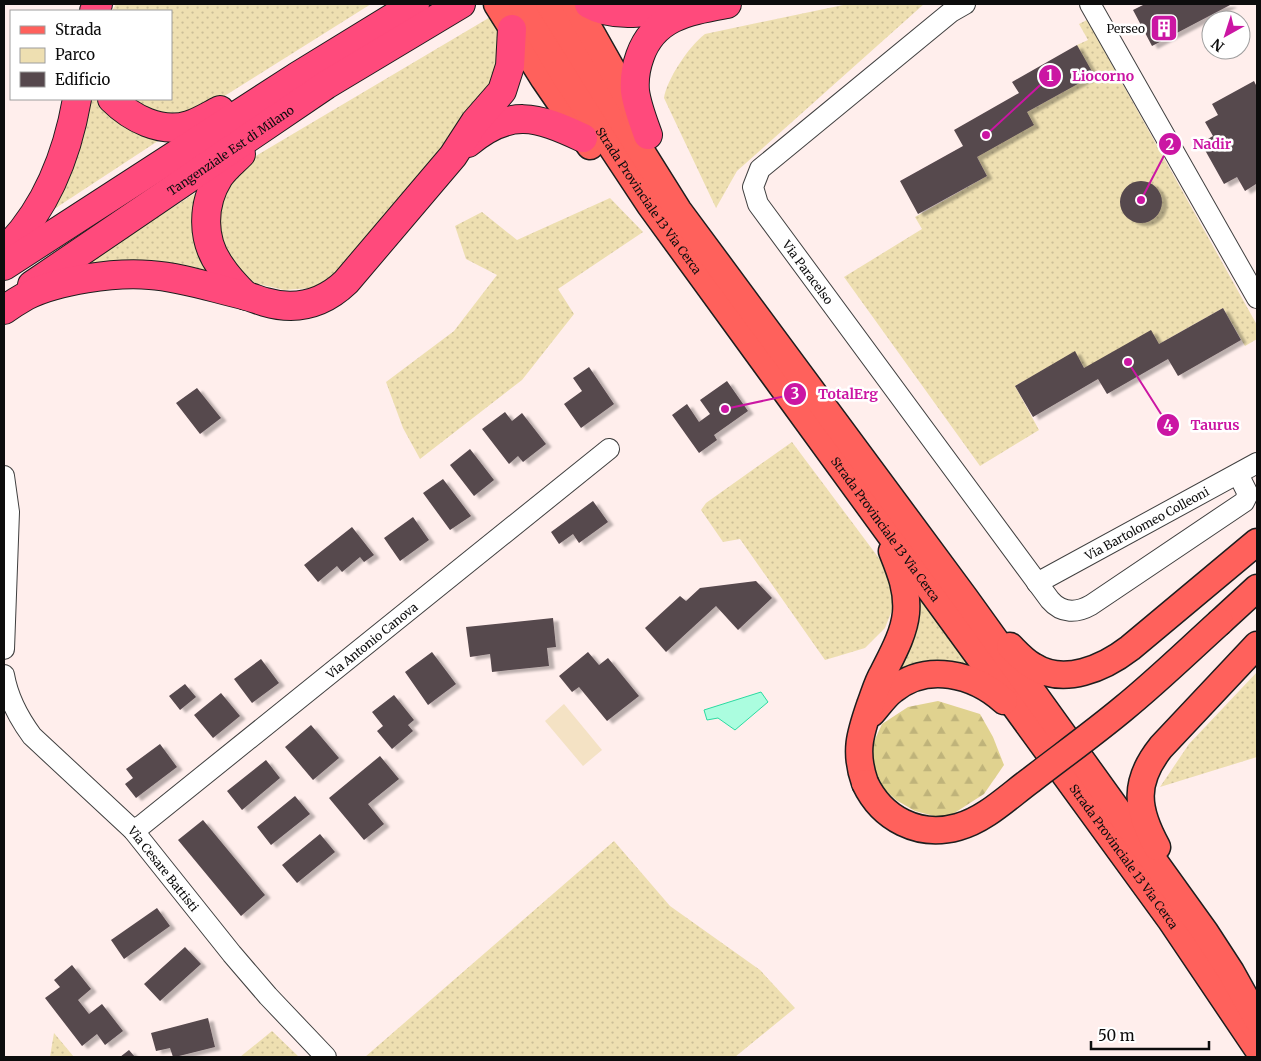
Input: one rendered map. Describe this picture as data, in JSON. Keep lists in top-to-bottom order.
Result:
{
  "streets": {
    "highway": ["Tangenziale Est di Milano"],
    "main road": ["Strada Provinciale 13 Via Cerca"],
    "street": [
      "Via Paracelso",
      "Via Bartolomeo Colleoni",
      "Via Antonio Canova",
      "Via Cesare Battisti"
    ]
  },
  "crossings": [
    ["Via Paracelso", "Via Bartolomeo Colleoni"],
    ["Via Antonio Canova", "Via Cesare Battisti"]
  ],
  "places": {
    "building": ["Perseo"],
    "other": [
      "Liocorno",
      "Nadir",
      "Taurus",
      "TotalErg"
    ]
  },
  "legend": ["Strada", "Parco", "Edificio"],
  "scale_bar": "50 m",
  "north": "bottom left"
}
